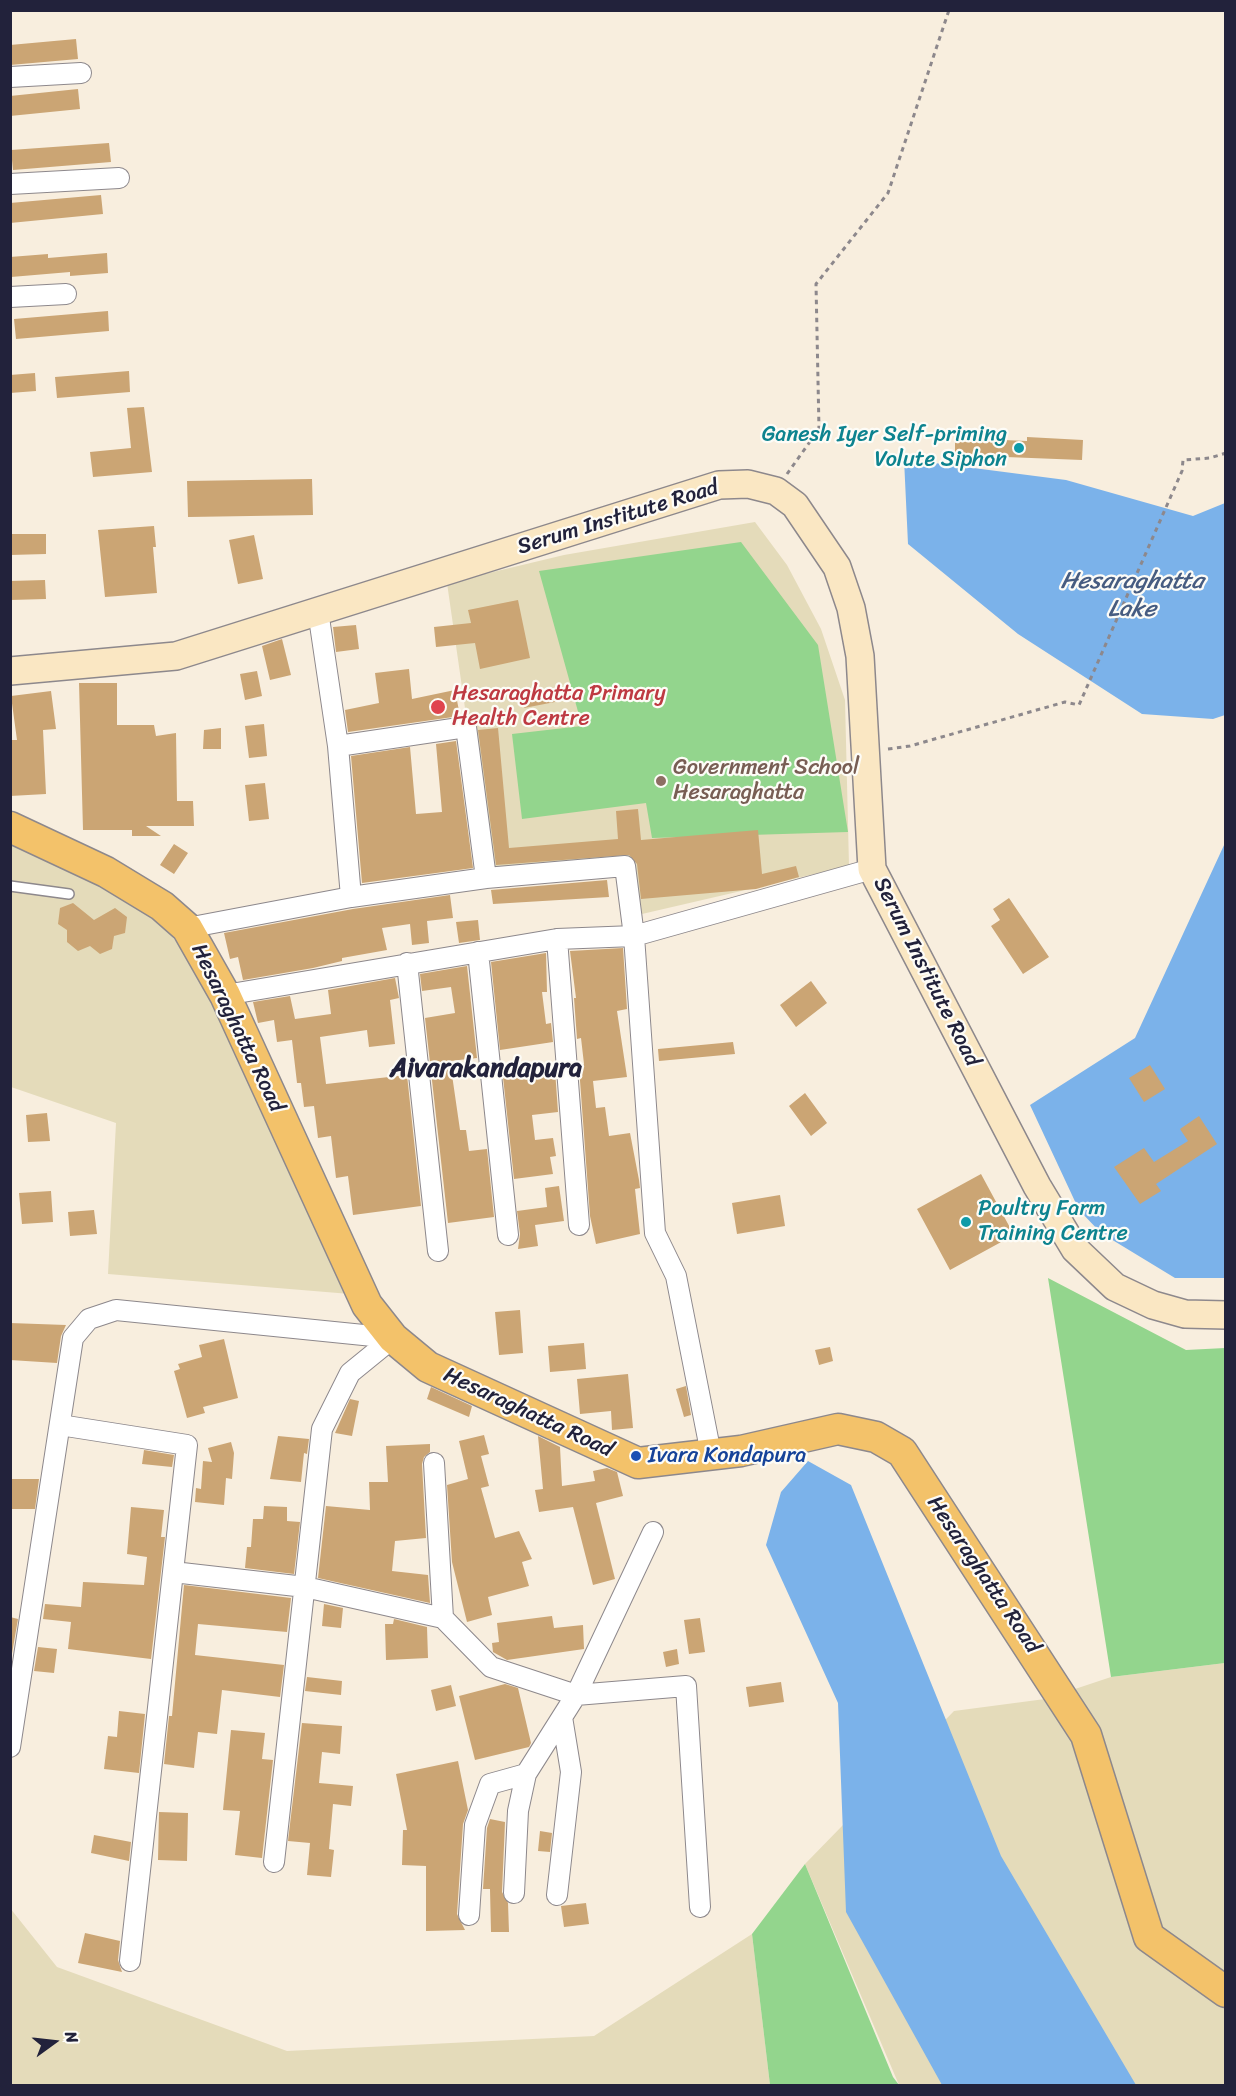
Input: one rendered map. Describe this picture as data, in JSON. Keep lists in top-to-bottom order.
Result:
{
  "streets": {
    "main road": ["Serum Institute Road", "Hesaraghatta Road"]
  },
  "districts": ["Aivarakandapura"],
  "water": ["Hesaraghatta Lake"],
  "places": [
    "Ganesh Iyer Self-priming Volute Siphon",
    "Hesaraghatta Primary Health Centre",
    "Government School Hesaraghatta",
    "Poultry Farm Training Centre",
    "Ivara Kondapura"
  ],
  "north": "right"
}
